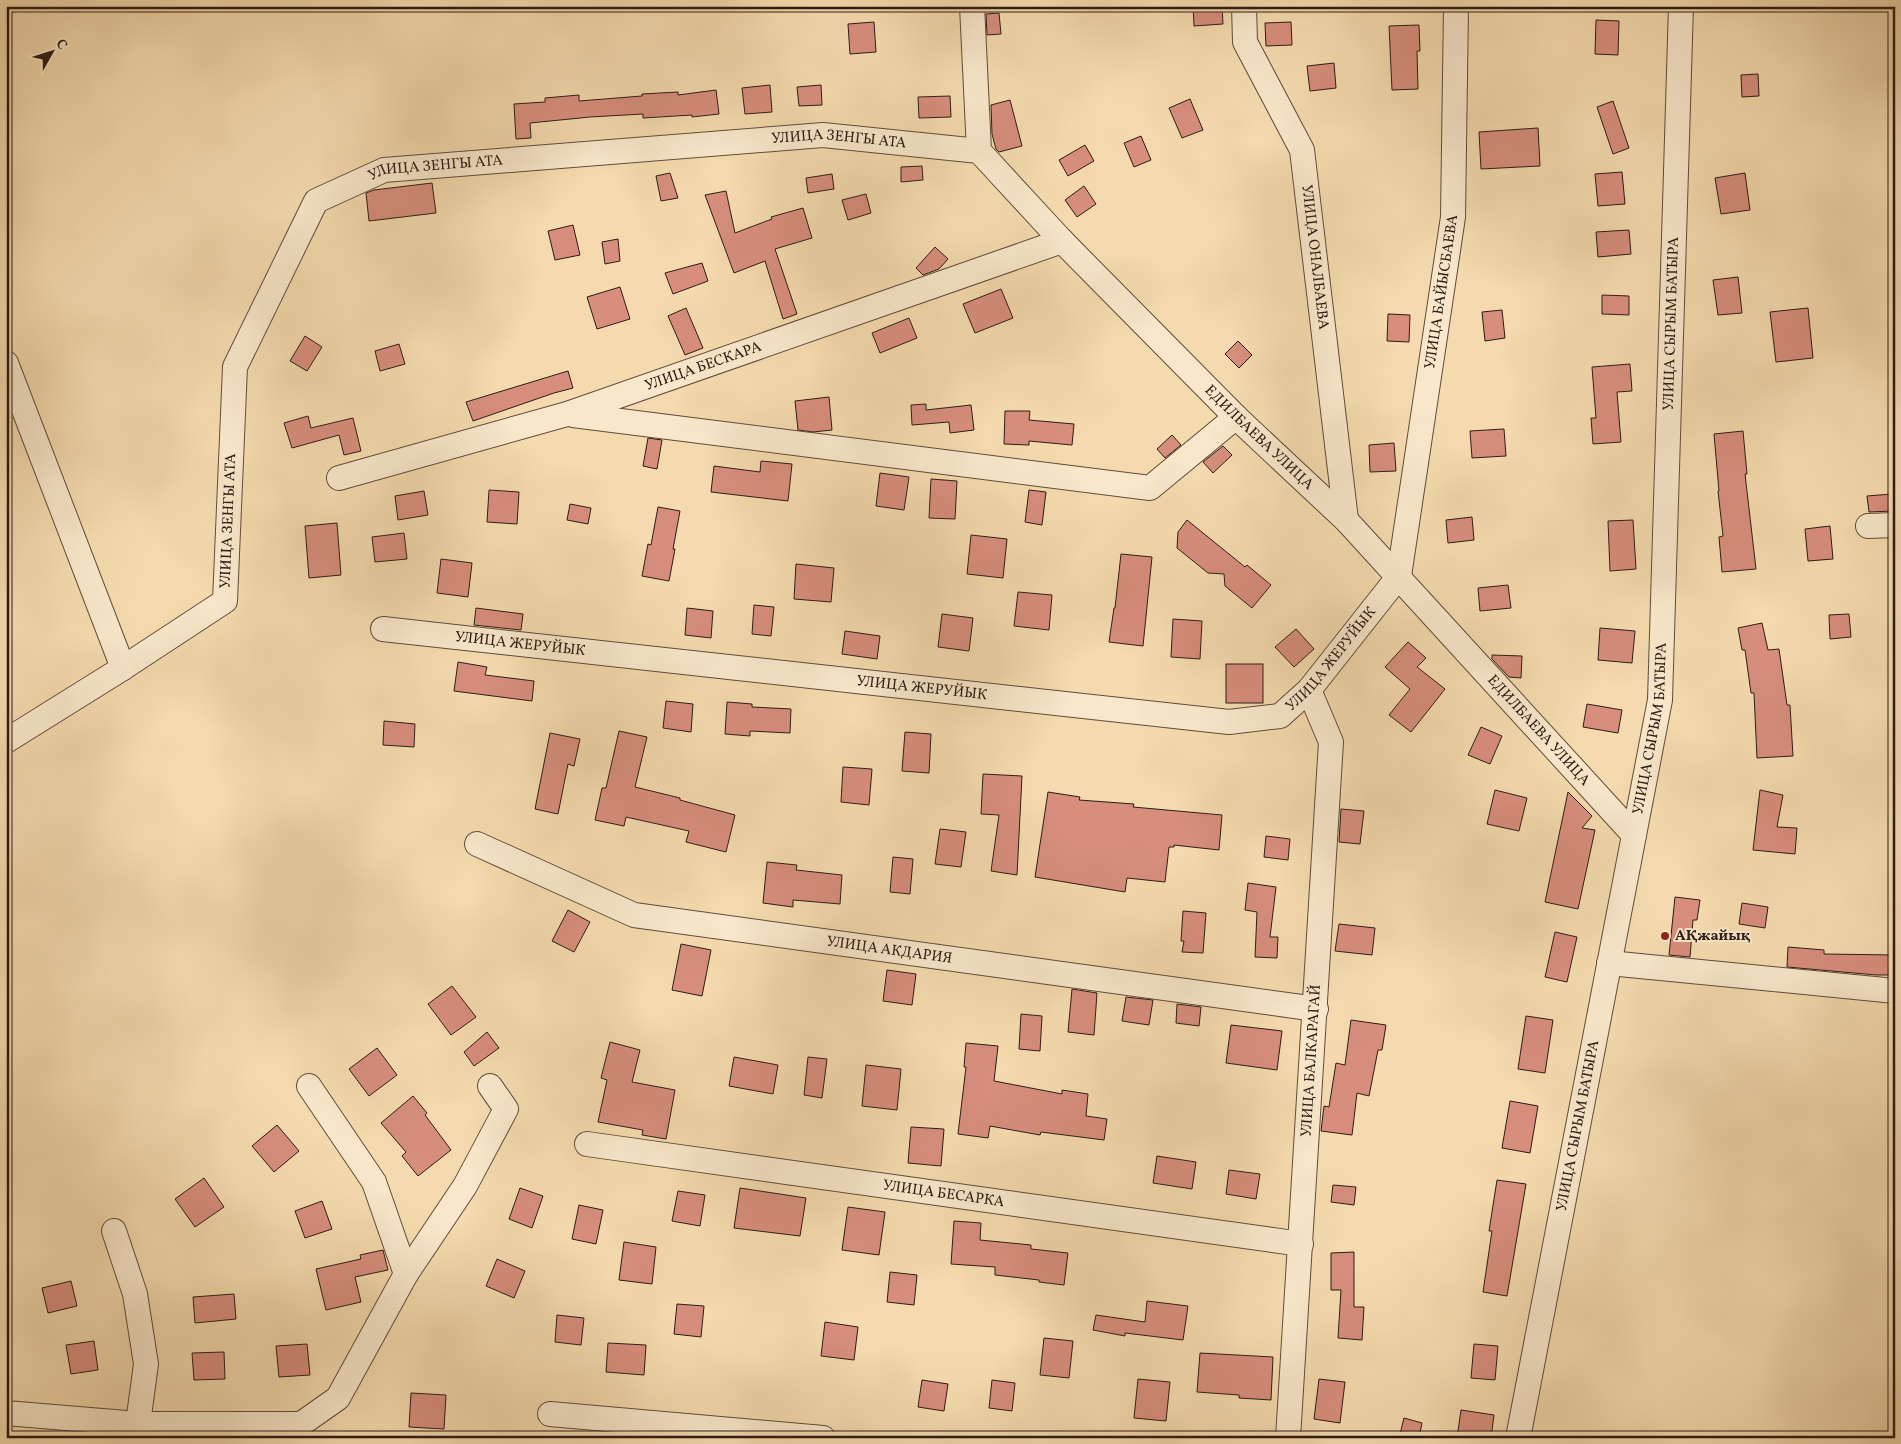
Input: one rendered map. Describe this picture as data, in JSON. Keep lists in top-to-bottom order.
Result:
{
  "streets": {
    "street": [
      "УЛИЦА ЗЕНГЫ АТА",
      "УЛИЦА ОНАЛБАЕВА",
      "УЛИЦА БАЙЫСБАЕВА",
      "УЛИЦА СЫРЫМ БАТЫРА",
      "УЛИЦА БЕСКАРА",
      "ЕДИЛБАЕВА УЛИЦА",
      "УЛИЦА ЖЕРУЙЫК",
      "УЛИЦА АКДАРИЯ",
      "УЛИЦА БАЛКАРАГАЙ",
      "УЛИЦА БЕСАРКА"
    ]
  },
  "crossings": [
    ["УЛИЦА ЗЕНГЫ АТА", "ЕДИЛБАЕВА УЛИЦА"],
    ["УЛИЦА ОНАЛБАЕВА", "ЕДИЛБАЕВА УЛИЦА"],
    ["УЛИЦА БАЙЫСБАЕВА", "ЕДИЛБАЕВА УЛИЦА"],
    ["УЛИЦА БАЙЫСБАЕВА", "УЛИЦА ЖЕРУЙЫК"],
    ["УЛИЦА СЫРЫМ БАТЫРА", "ЕДИЛБАЕВА УЛИЦА"],
    ["УЛИЦА БЕСКАРА", "ЕДИЛБАЕВА УЛИЦА"],
    ["ЕДИЛБАЕВА УЛИЦА", "УЛИЦА ЖЕРУЙЫК"],
    ["УЛИЦА ЖЕРУЙЫК", "УЛИЦА БАЛКАРАГАЙ"],
    ["УЛИЦА АКДАРИЯ", "УЛИЦА БАЛКАРАГАЙ"],
    ["УЛИЦА БАЛКАРАГАЙ", "УЛИЦА БЕСАРКА"]
  ],
  "places": ["АҚжайық"],
  "north": "top right"
}
